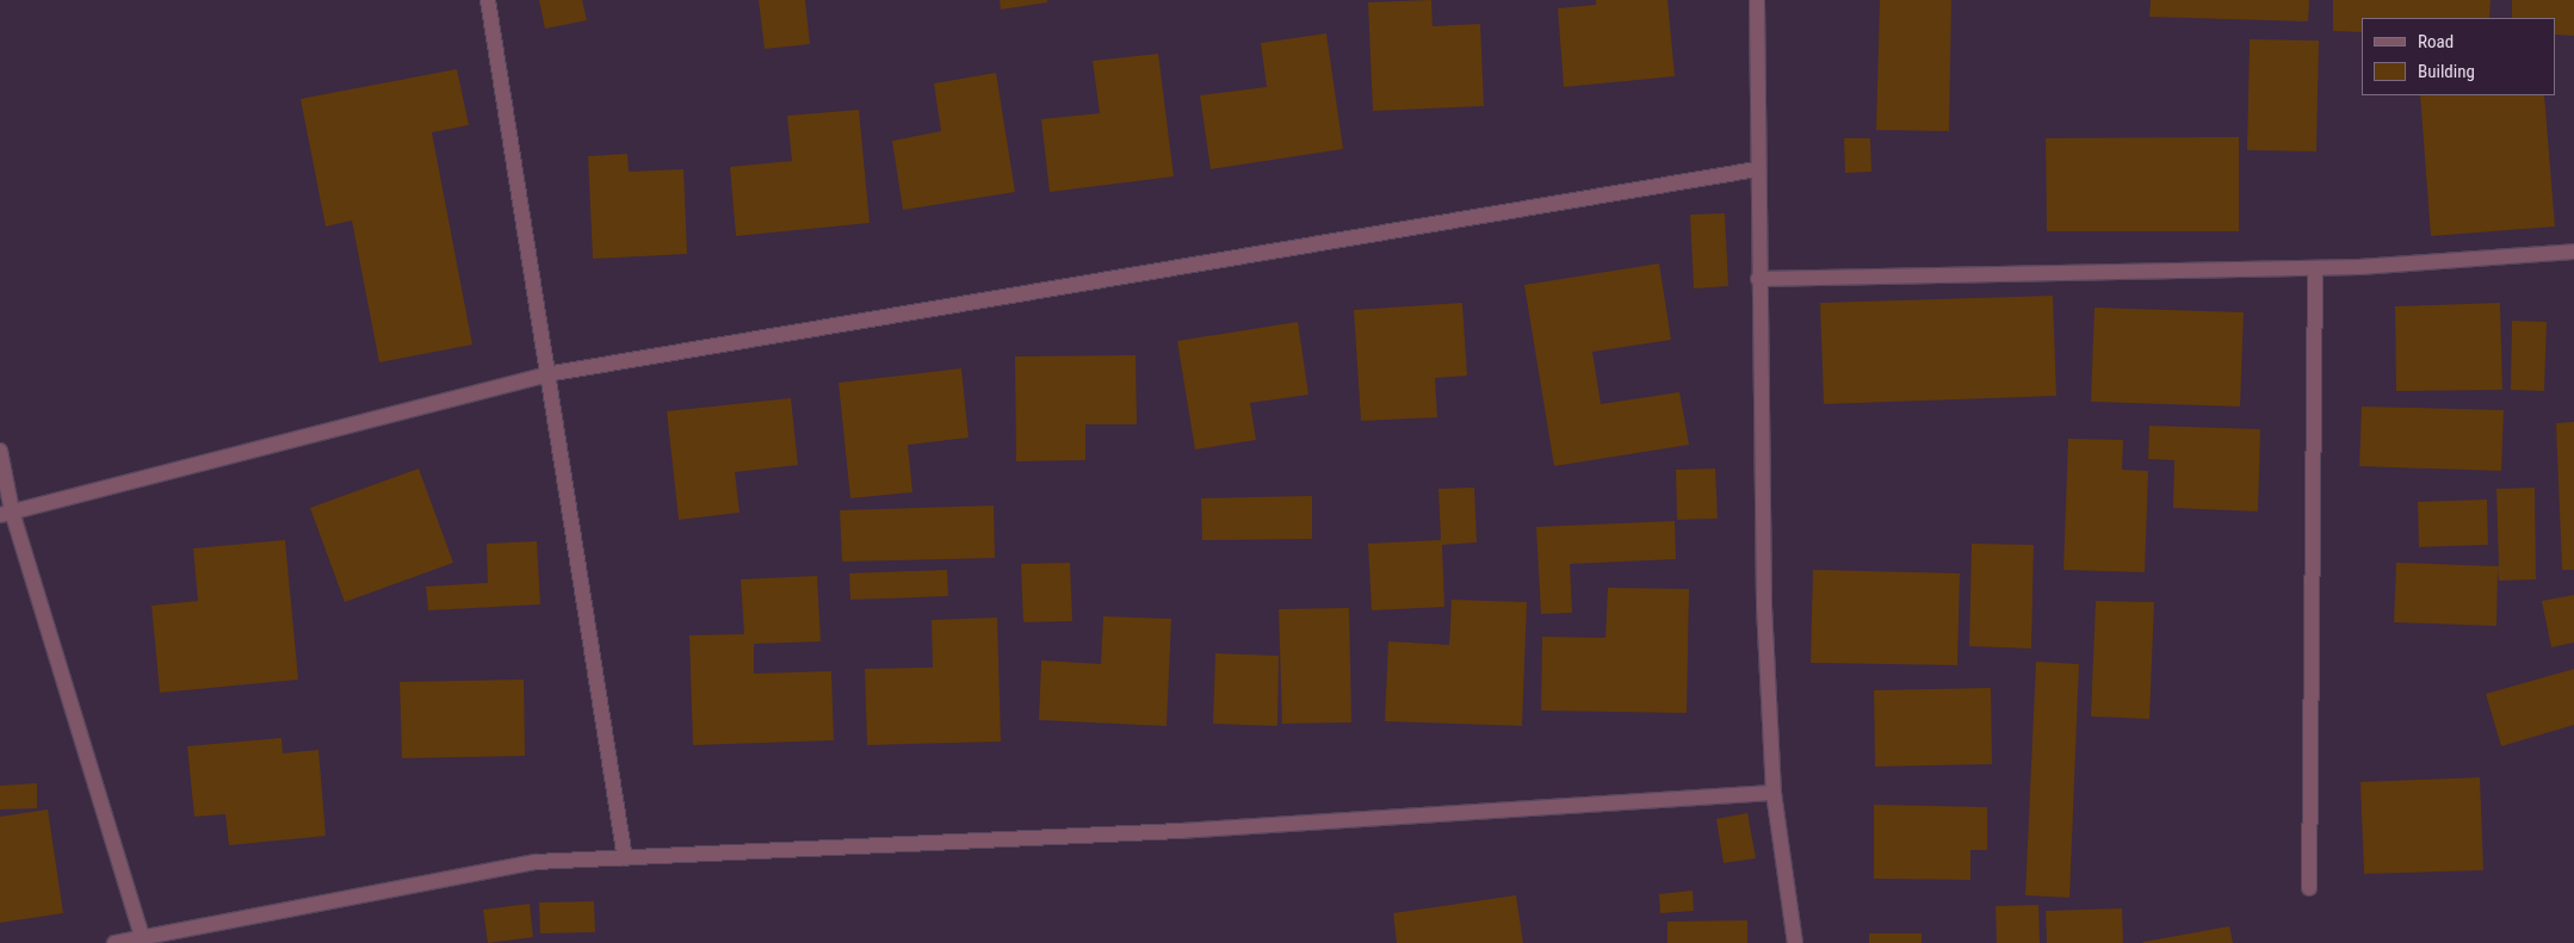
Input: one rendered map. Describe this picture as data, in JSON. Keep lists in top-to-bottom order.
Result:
{
  "legend": ["Road", "Building"]
}
